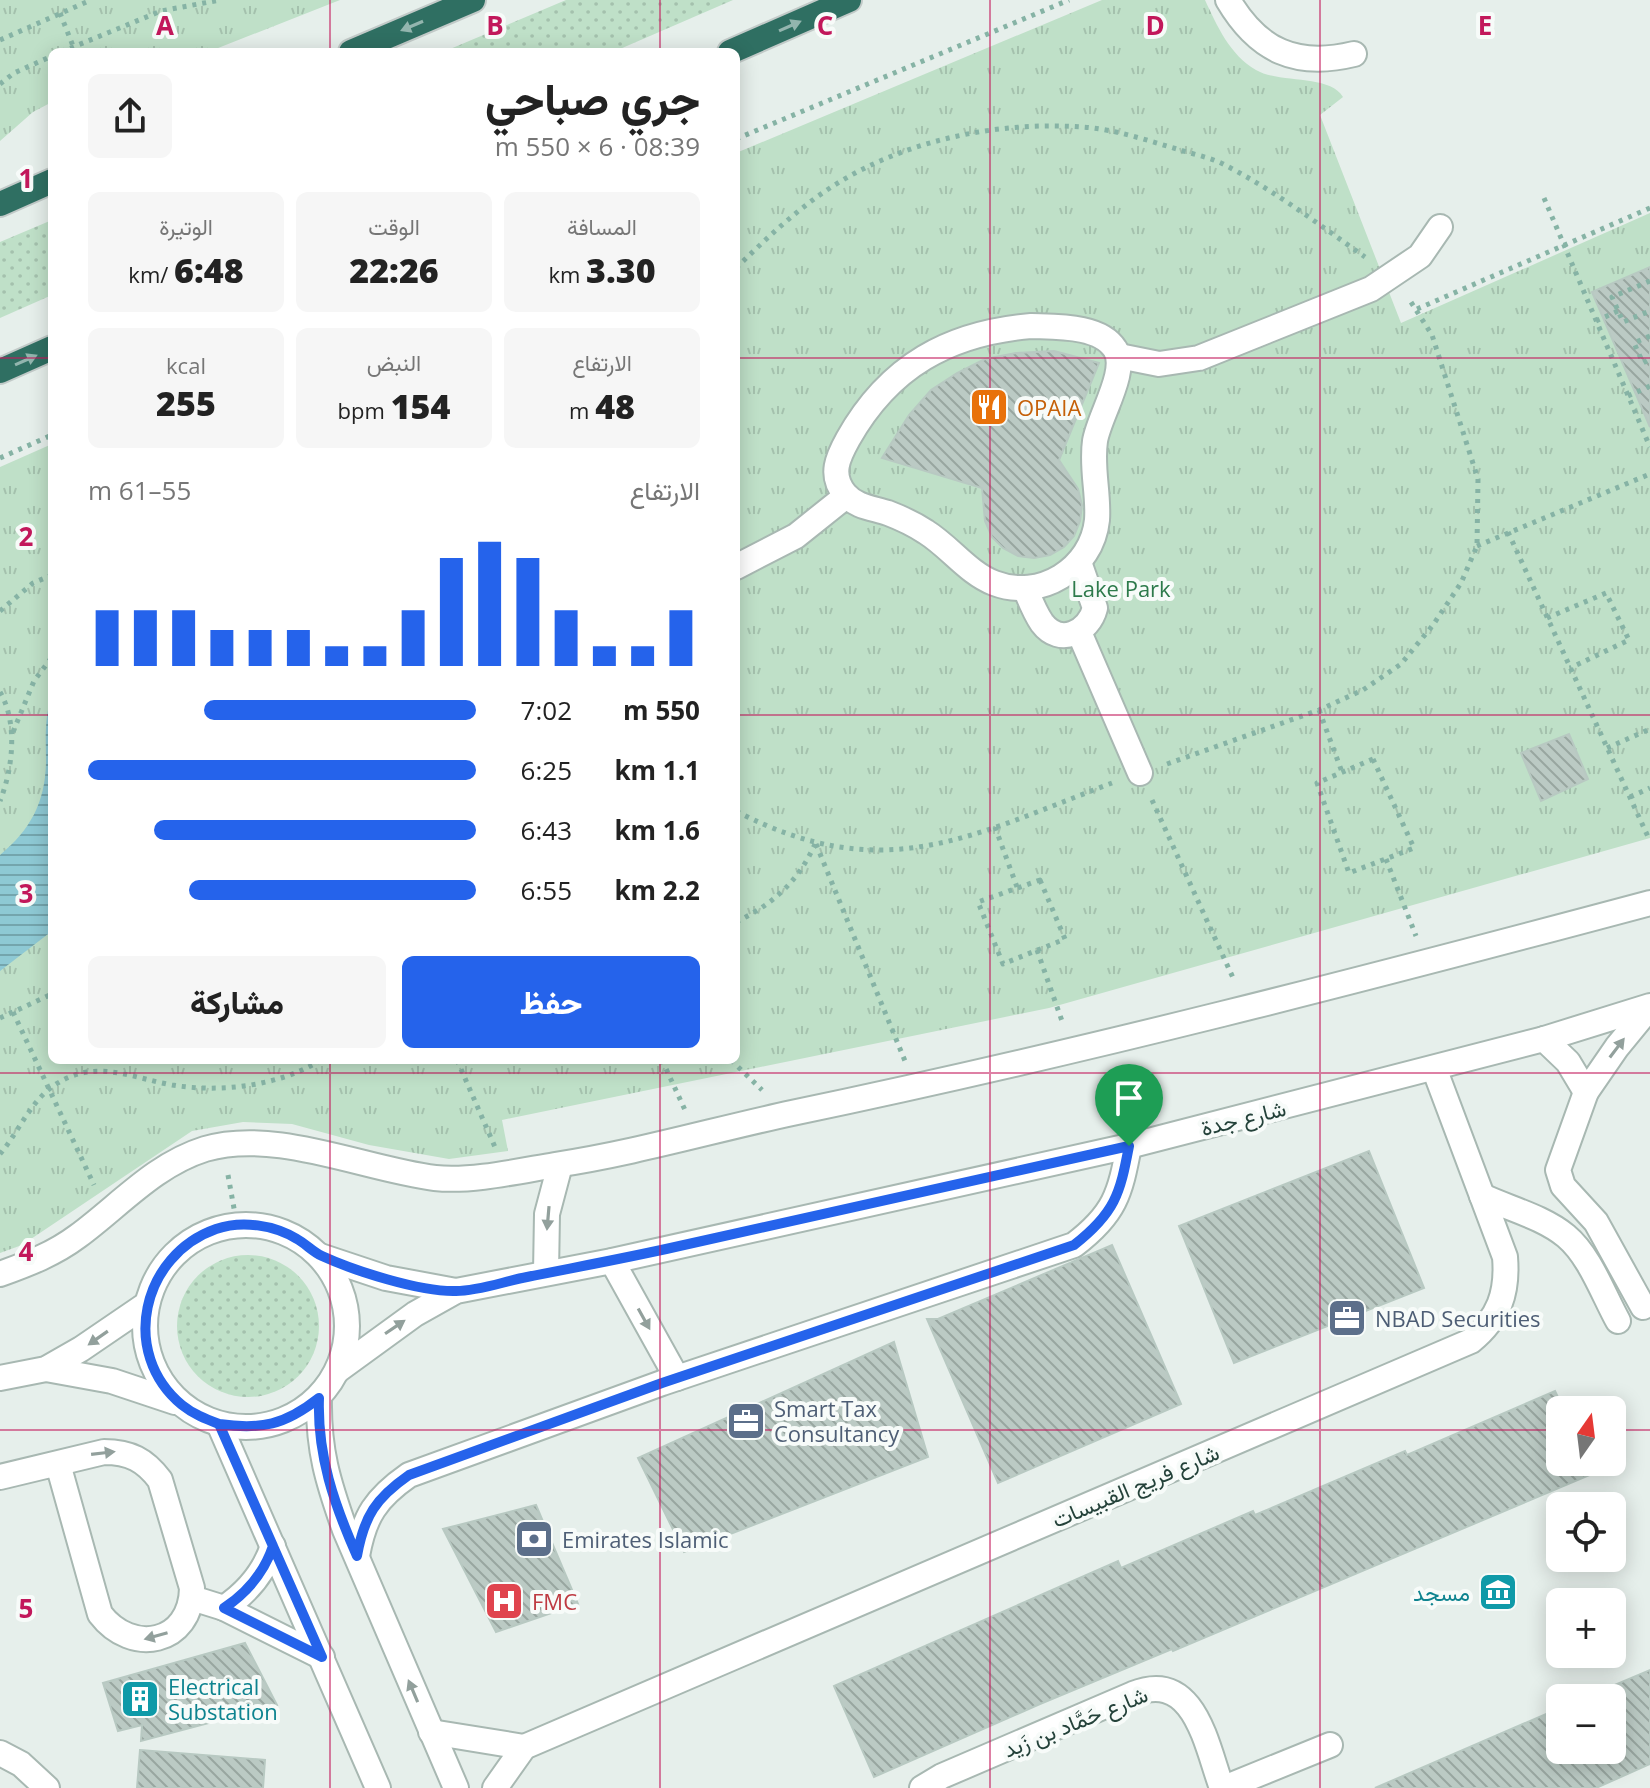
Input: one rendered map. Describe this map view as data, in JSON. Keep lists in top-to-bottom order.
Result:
{
  "streets": {
    "street": ["شارع جدة", "شارع فريج القبيسات", "شارع حَمَّاد بن زَيد"]
  },
  "crossings": [
    ["شارع جدة", "شارع فريج القبيسات"]
  ],
  "parks": ["Lake Park"],
  "places": {
    "restaurant": ["OPAIA"],
    "office": ["NBAD Securities", "Smart Tax Consultancy"],
    "bank": ["Emirates Islamic"],
    "museum": ["مسجد"],
    "hospital": ["FMC"],
    "building": ["Electrical Substation"]
  },
  "north": "top",
  "page": {
    "heading": ["جري صباحي", "08:39 · 6 × 550 m"],
    "stats": [
      ["المسافة", "3.30 km"],
      ["الوقت", "22:26"],
      ["الوتيرة", "6:48 /km"],
      ["الارتفاع", "48 m"],
      ["النبض", "154 bpm"],
      ["kcal", "255"]
    ],
    "chart": ["الارتفاع", "55–61 m"],
    "list": [
      {
        "name": "550 m",
        "note": "7:02"
      },
      {
        "name": "1.1 km",
        "note": "6:25"
      },
      {
        "name": "1.6 km",
        "note": "6:43"
      },
      {
        "name": "2.2 km",
        "note": "6:55"
      }
    ],
    "buttons": ["حفظ", "مشاركة"],
    "map_buttons": ["+", "−"]
  },
  "grid": {
    "columns": [
      "A",
      "B",
      "C",
      "D",
      "E"
    ],
    "rows": [
      "1",
      "2",
      "3",
      "4",
      "5"
    ]
  }
}
